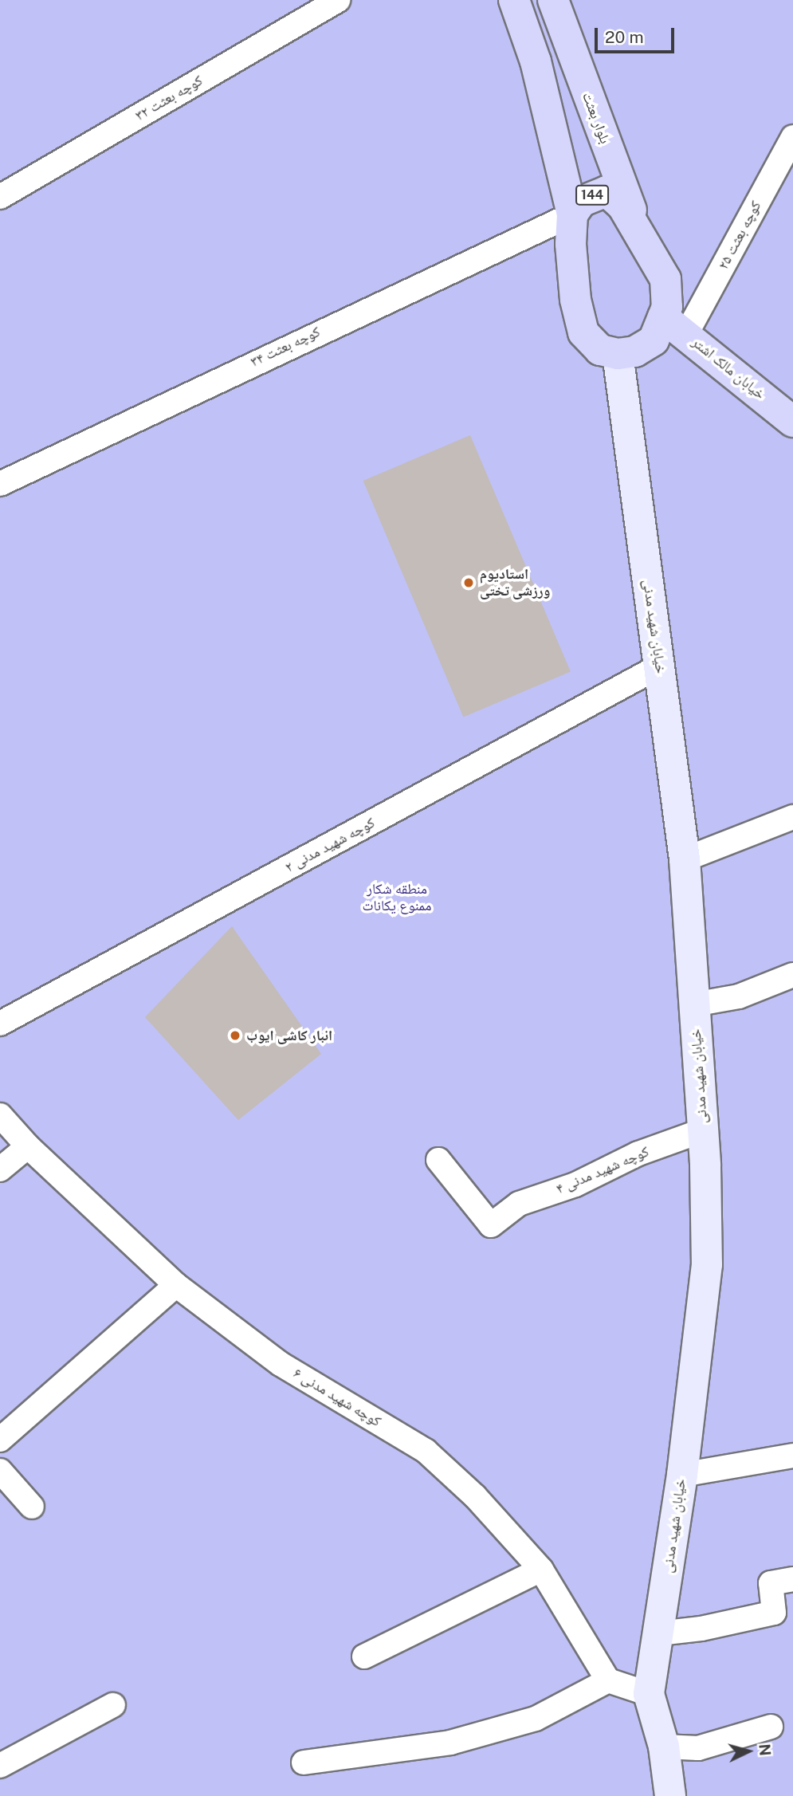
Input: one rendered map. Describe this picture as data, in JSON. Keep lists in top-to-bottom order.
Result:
{
  "streets": {
    "main road": [
      "بلوار بعثت",
      "144",
      "خیابان مالک اشتر",
      "خیابان شهید مدنی"
    ],
    "street": [
      "کوچه بعثت ۳۲",
      "کوچه بعثت ۲۵",
      "کوچه بعثت ۳۴",
      "کوچه شهید مدنی ۲",
      "کوچه شهید مدنی ۴",
      "کوچه شهید مدنی ۶"
    ]
  },
  "crossings": [
    ["بلوار بعثت", "144"],
    ["144", "کوچه بعثت ۲۵"],
    ["144", "کوچه بعثت ۳۴"],
    ["144", "خیابان مالک اشتر"],
    ["144", "خیابان شهید مدنی"],
    ["کوچه بعثت ۲۵", "خیابان مالک اشتر"],
    ["خیابان شهید مدنی", "کوچه شهید مدنی ۲"],
    ["خیابان شهید مدنی", "کوچه شهید مدنی ۴"]
  ],
  "parks": ["منطقه شکار ممنوع یکانات"],
  "places": ["استادیوم ورزشی تختی", "انبار کاشی ایوب"],
  "scale_bar": "20 m",
  "north": "right"
}
